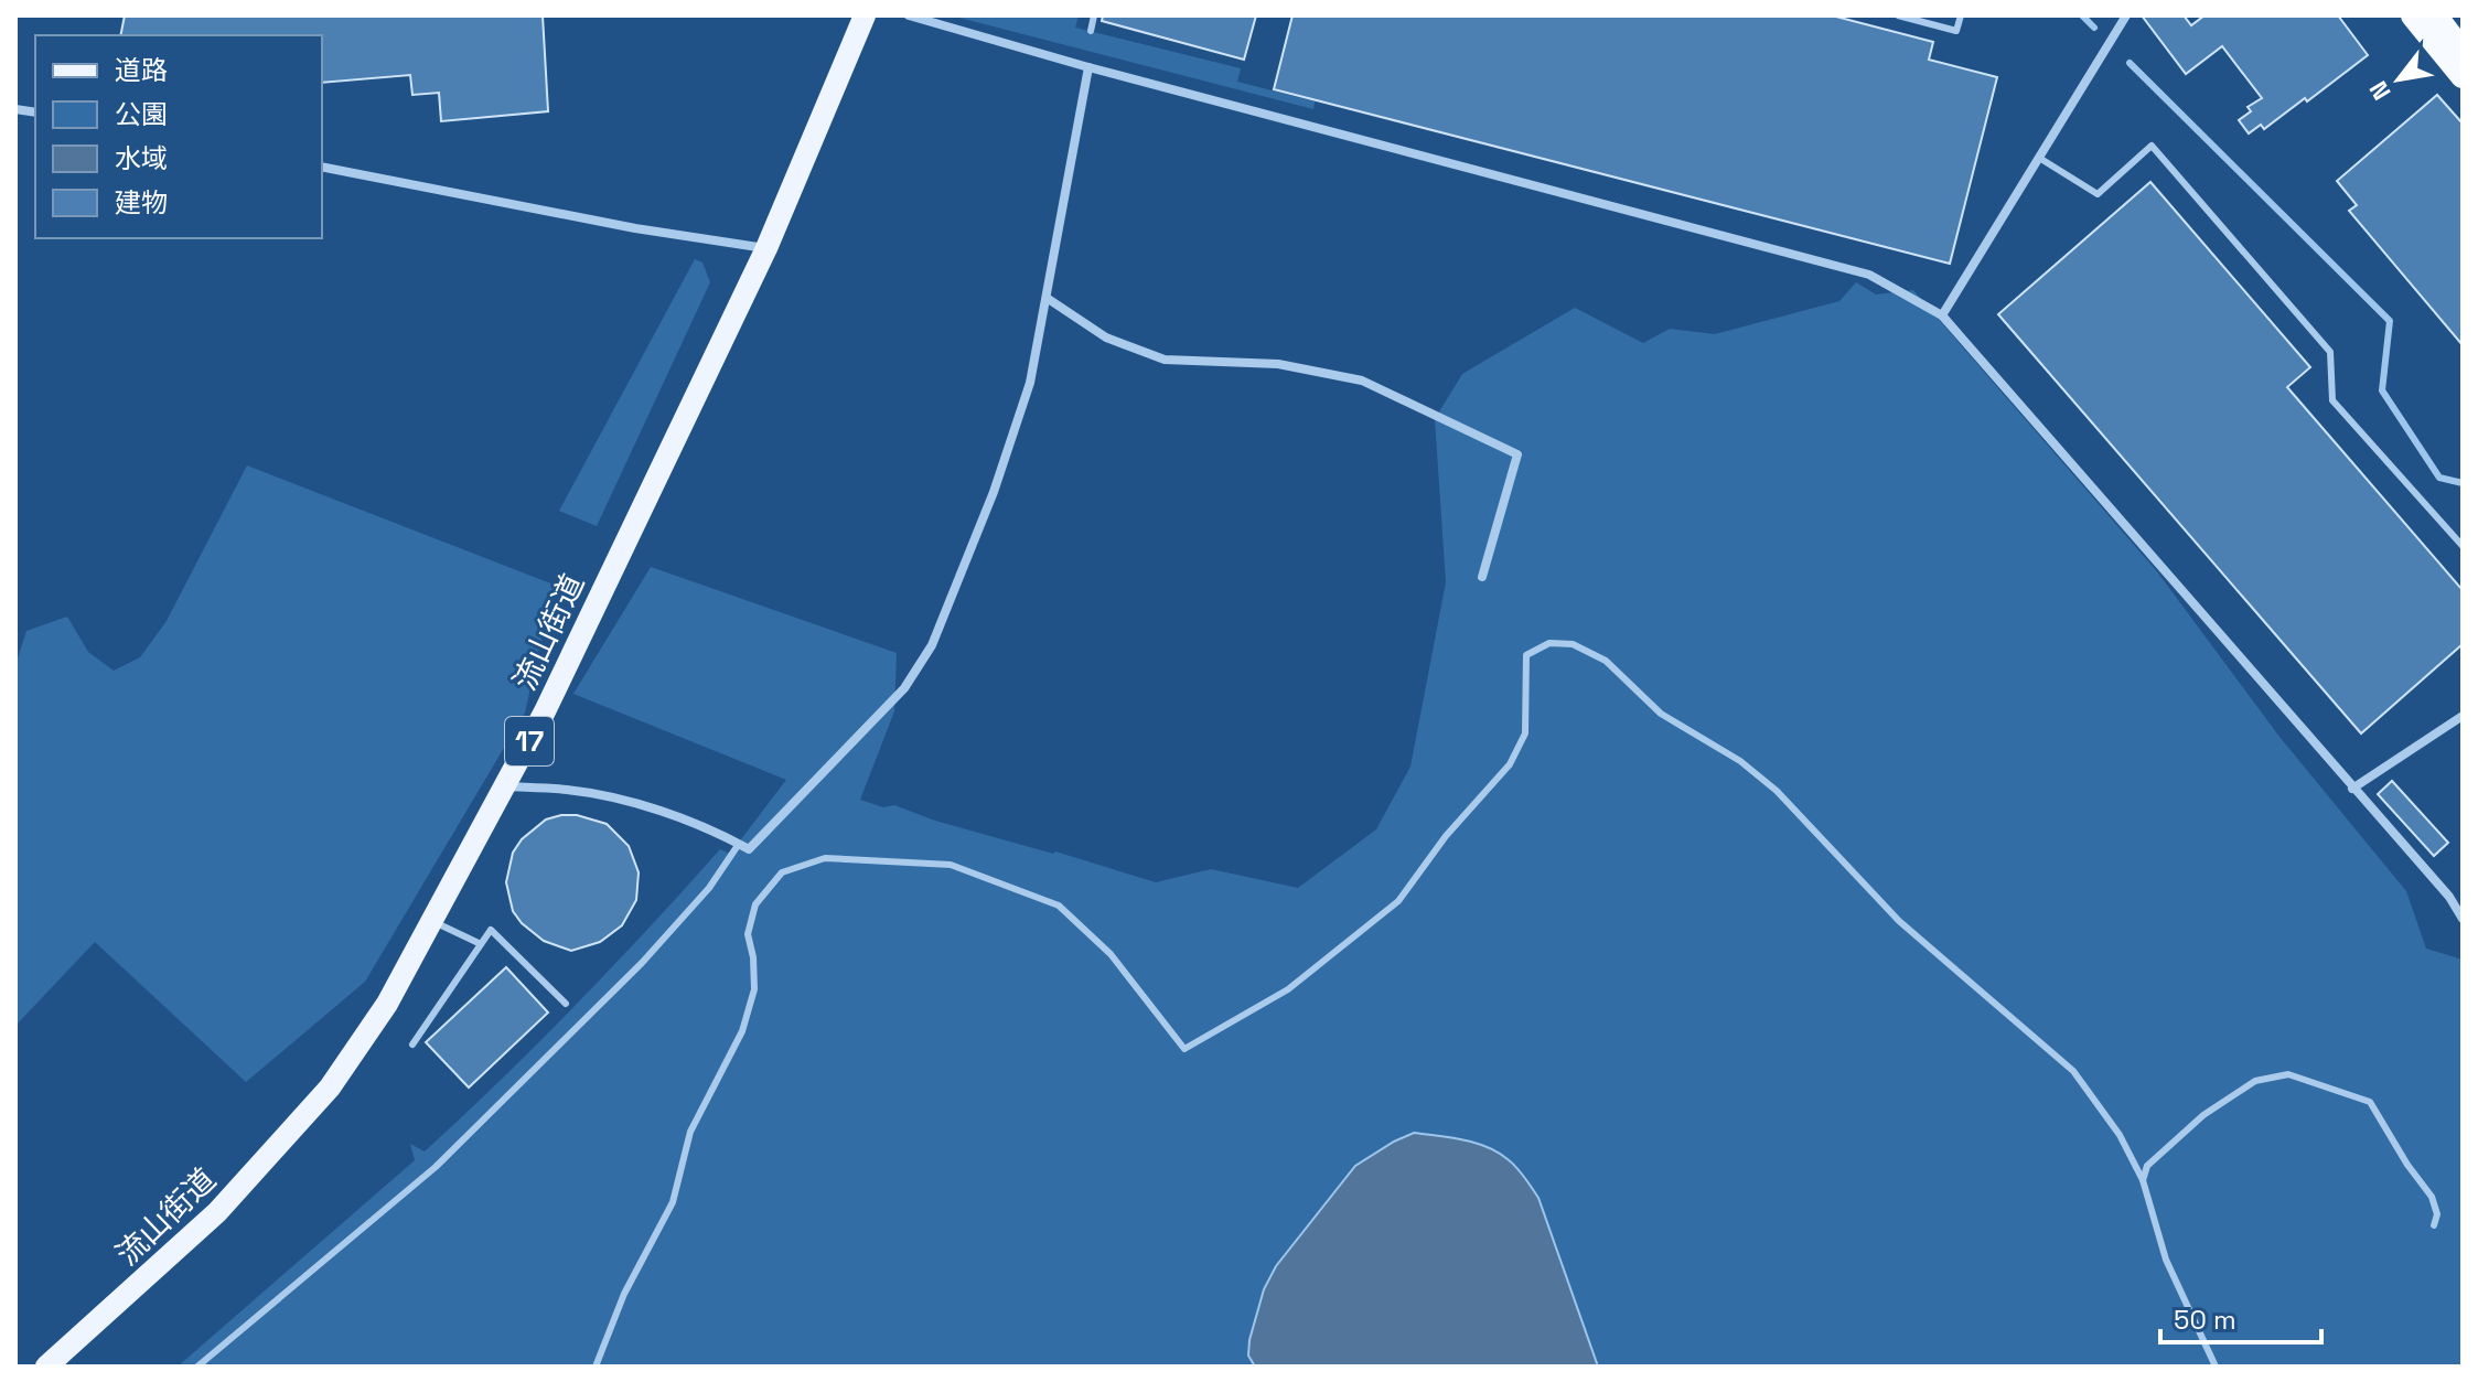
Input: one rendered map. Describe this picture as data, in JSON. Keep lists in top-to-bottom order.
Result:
{
  "streets": {
    "main road": ["流山街道", "17"]
  },
  "legend": [
    "道路",
    "公園",
    "水域",
    "建物"
  ],
  "scale_bar": "50 m",
  "north": "bottom left"
}
